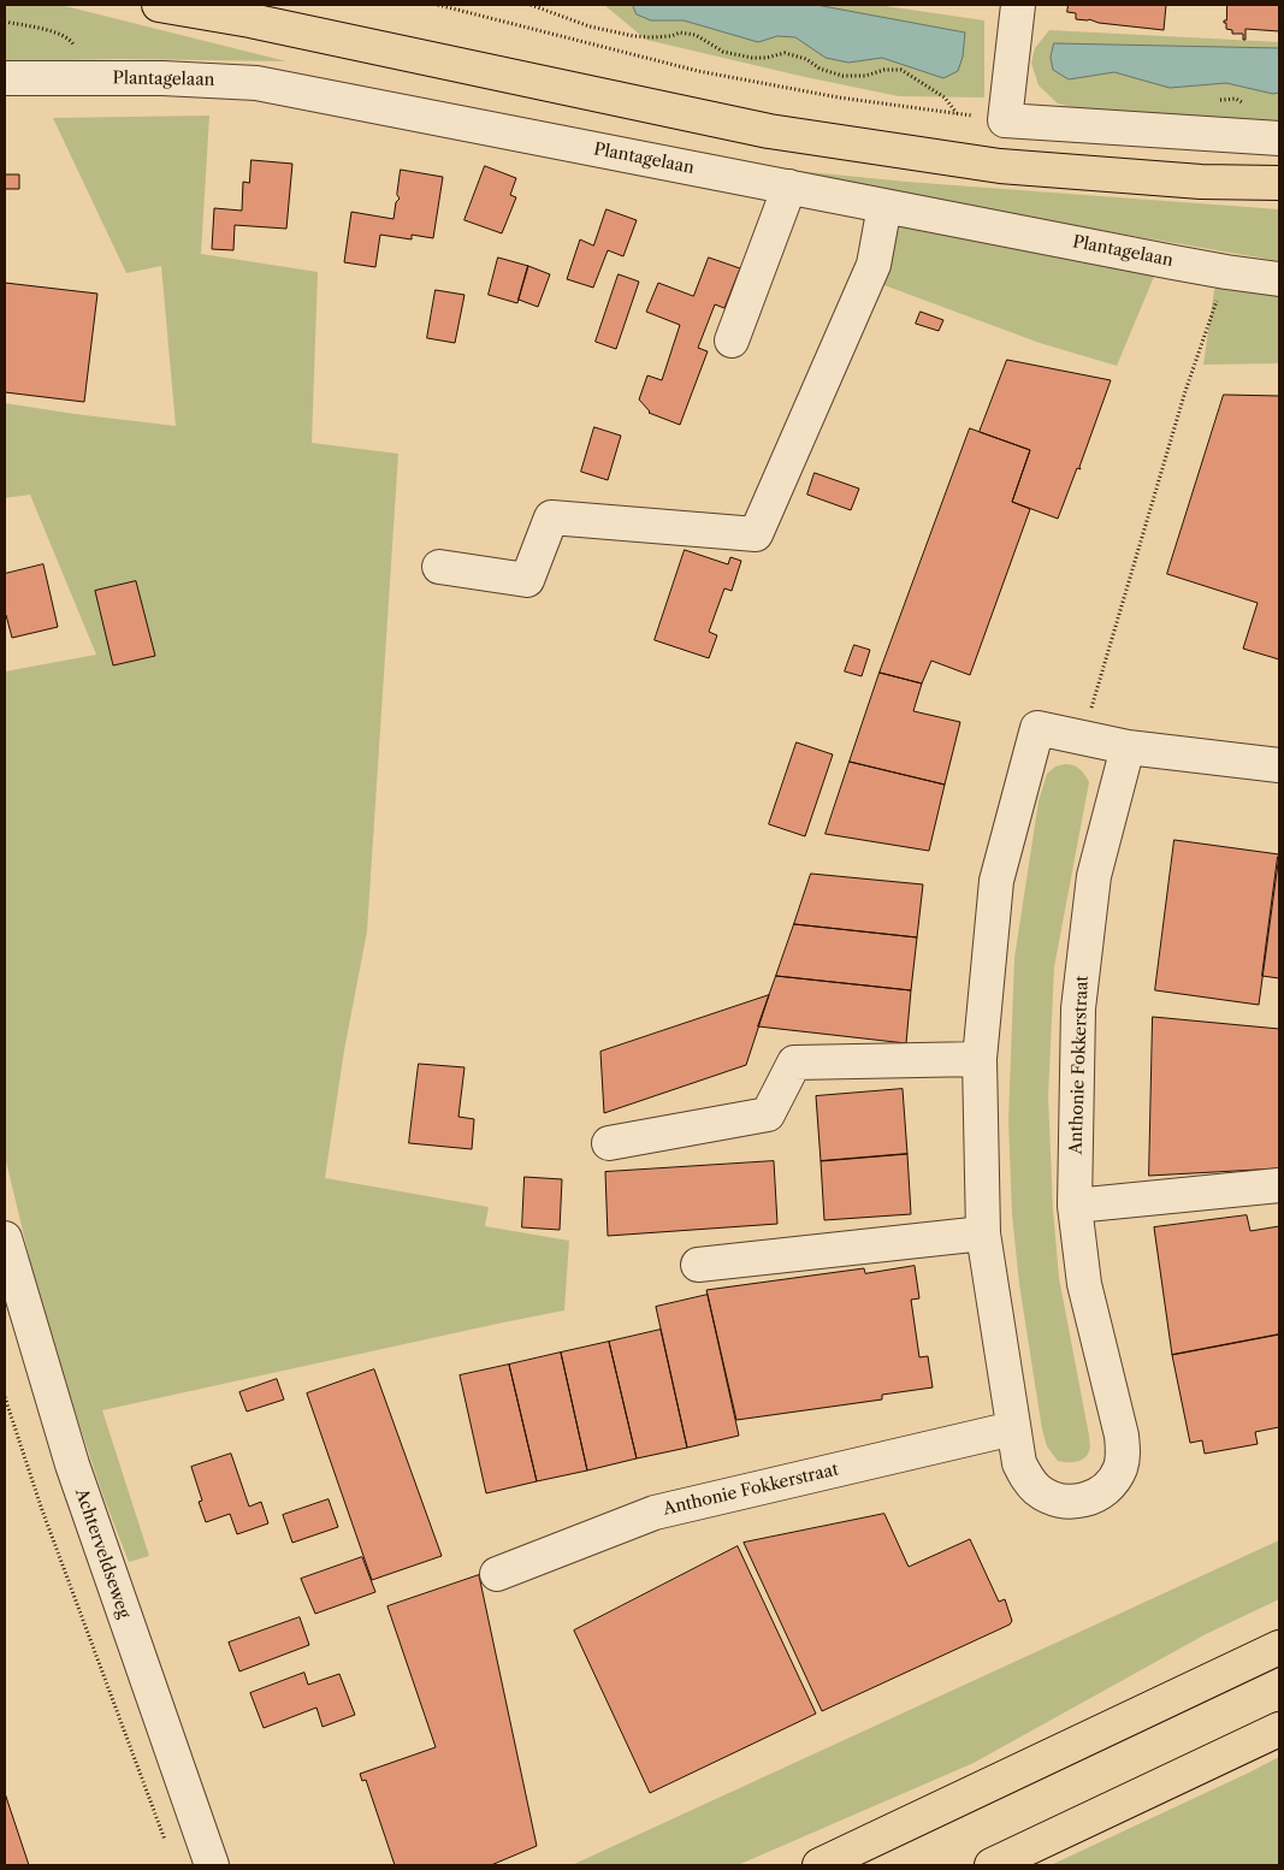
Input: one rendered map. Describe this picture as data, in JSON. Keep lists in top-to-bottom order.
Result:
{
  "streets": {
    "street": ["Plantagelaan", "Anthonie Fokkerstraat", "Achterveldseweg"]
  }
}
